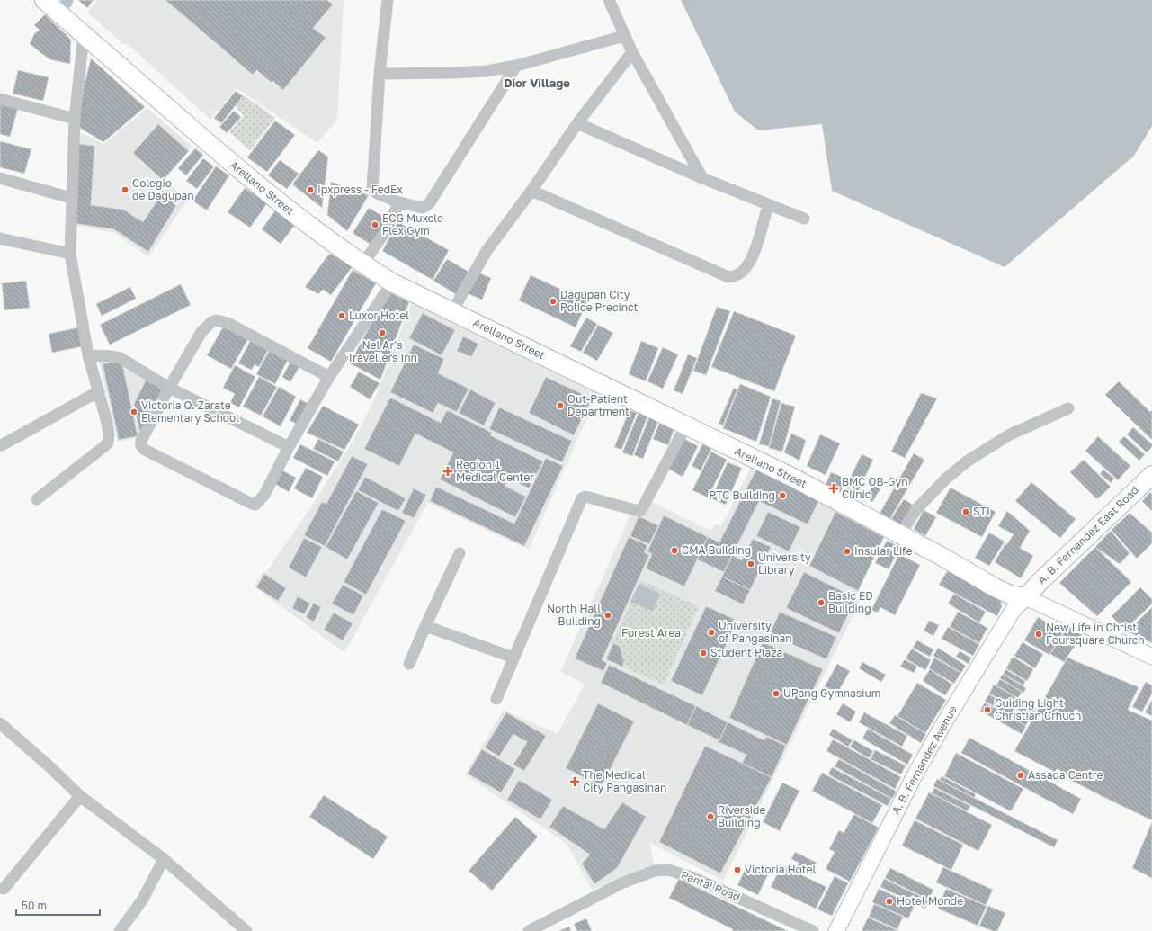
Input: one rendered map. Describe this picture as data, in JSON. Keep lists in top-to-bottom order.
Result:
{
  "streets": {
    "highway": ["Arellano Street", "A. B. Fernandez East Road"],
    "main road": ["A. B. Fernandez Avenue"],
    "street": ["Pantal Road"]
  },
  "crossings": [
    ["Arellano Street", "A. B. Fernandez East Road"],
    ["Arellano Street", "A. B. Fernandez Avenue"],
    ["A. B. Fernandez East Road", "A. B. Fernandez Avenue"]
  ],
  "districts": ["Dior Village"],
  "parks": ["Forest Area"],
  "places": {
    "other": [
      "Colegio de Dagupan",
      "Ipxpress - FedEx",
      "ECG Muxcle Flex Gym",
      "Dagupan City Police Precinct",
      "Luxor Hotel",
      "Nel Ar's Travellers Inn",
      "Out-Patient Department",
      "Victoria Q. Zarate Elementary School",
      "PTC Building",
      "STI",
      "CMA Building",
      "Insular Life",
      "University Library",
      "Basic ED Building",
      "North Hall Building",
      "University of Pangasinan",
      "New Life in Christ Foursquare Church",
      "Student Plaza",
      "UPang Gymnasium",
      "Guiding Light Christian Crhuch",
      "Assada Centre",
      "Riverside Building",
      "Victoria Hotel",
      "Hotel Monde"
    ],
    "health": ["Region 1 Medical Center", "BMC OB-Gyn Clinic", "The Medical City Pangasinan"]
  },
  "scale_bar": "50 m"
}
